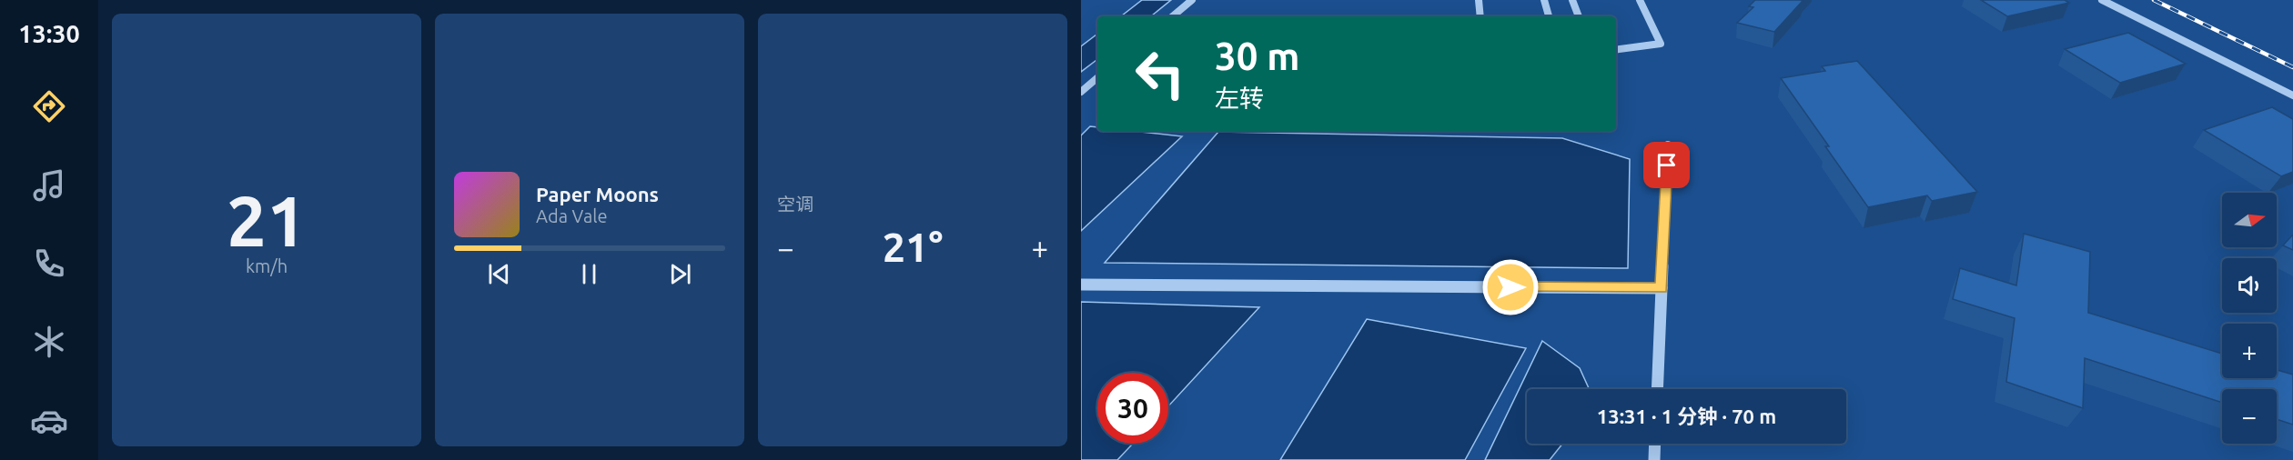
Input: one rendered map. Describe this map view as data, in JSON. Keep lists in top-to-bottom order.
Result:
{
  "north": "right",
  "page": {
    "tabs": "13:30",
    "tile": [
      ["21", "km/h"],
      "空调"
    ],
    "turn": ["30 m", "左转"],
    "song": ["Paper Moons", "Ada Vale"],
    "map_buttons": ["+", "−"],
    "heat": ["−", "21°", "+"],
    "limit": "30",
    "trip": "13:31 · 1 分钟 · 70 m"
  }
}
